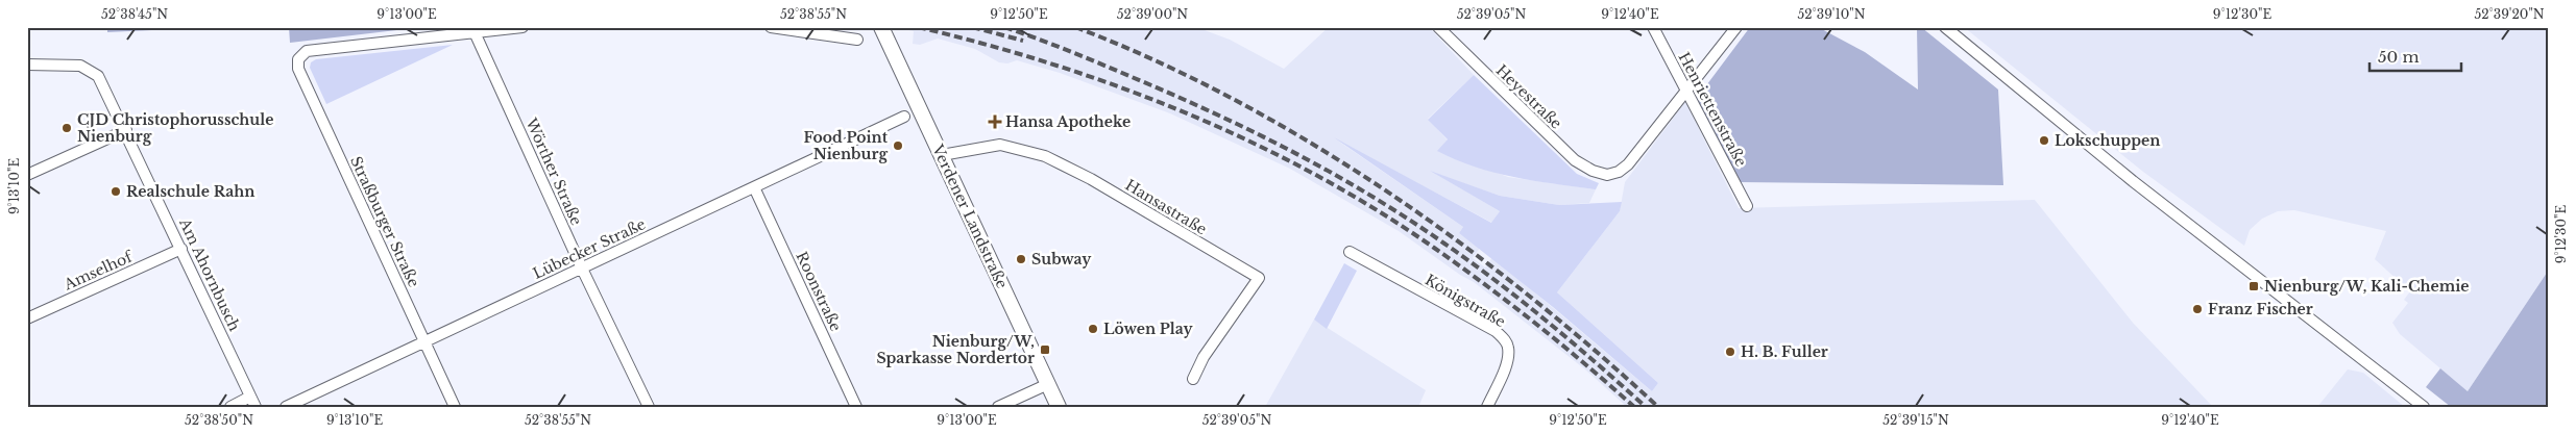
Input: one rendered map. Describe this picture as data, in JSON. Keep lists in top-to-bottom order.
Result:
{
  "streets": {
    "main road": ["Verdener Landstraße"],
    "street": [
      "Heyestraße",
      "Henriettenstraße",
      "Wörther Straße",
      "Hansastraße",
      "Straßburger Straße",
      "Lübecker Straße",
      "Amselhof",
      "Am Ahornbusch",
      "Roonstraße",
      "Königstraße"
    ]
  },
  "crossings": [
    ["Heyestraße", "Henriettenstraße"],
    ["Wörther Straße", "Straßburger Straße"],
    ["Wörther Straße", "Lübecker Straße"],
    ["Hansastraße", "Verdener Landstraße"],
    ["Straßburger Straße", "Lübecker Straße"],
    ["Lübecker Straße", "Roonstraße"],
    ["Amselhof", "Am Ahornbusch"]
  ],
  "places": {
    "health": ["Hansa Apotheke"],
    "other": [
      "CJD Christophorusschule Nienburg",
      "Lokschuppen",
      "Food Point Nienburg",
      "Realschule Rahn",
      "Subway",
      "Franz Fischer",
      "Löwen Play",
      "H. B. Fuller"
    ],
    "transit": ["Nienburg/W, Kali-Chemie", "Nienburg/W, Sparkasse Nordertor"]
  },
  "scale_bar": "50 m",
  "coordinates": [
    "52°38'45\"N",
    "9°13'00\"E",
    "52°38'55\"N",
    "9°12'50\"E",
    "52°39'00\"N",
    "52°39'05\"N",
    "9°12'40\"E",
    "52°39'10\"N",
    "9°12'30\"E",
    "52°39'20\"N",
    "9°13'10\"E",
    "52°38'50\"N",
    "52°39'15\"N"
  ]
}
